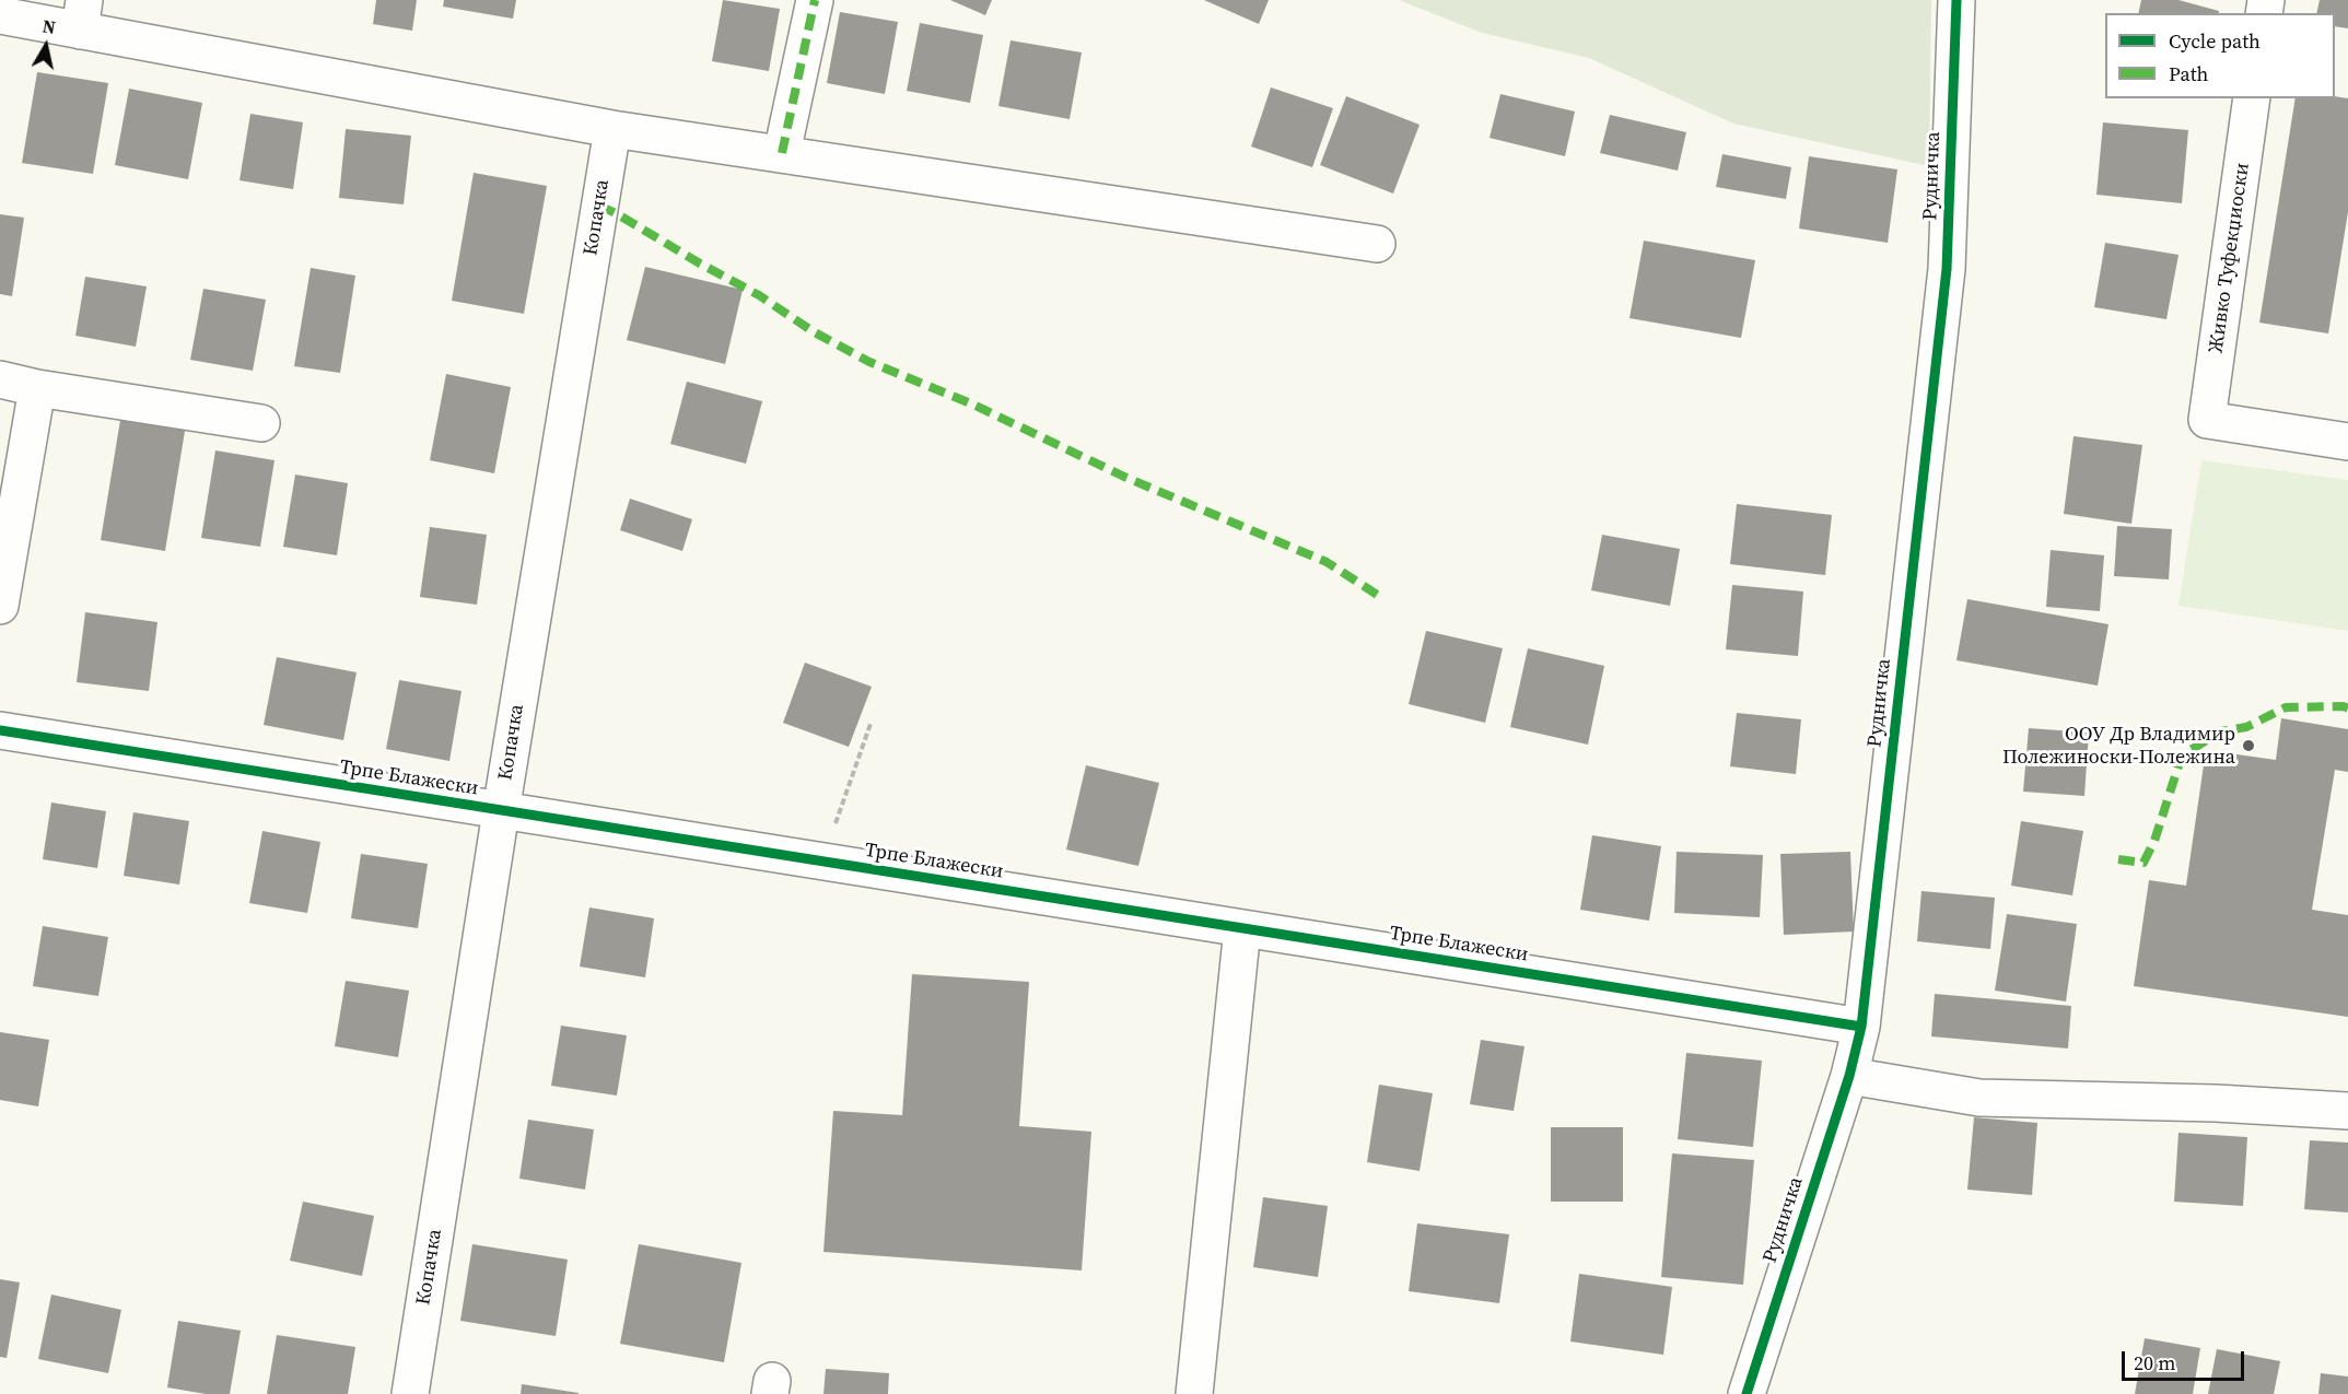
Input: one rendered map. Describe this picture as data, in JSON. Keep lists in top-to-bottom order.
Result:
{
  "streets": {
    "street": [
      "Рудничка",
      "Копачка",
      "Живко Туфекџиоски",
      "Трпе Блажески"
    ]
  },
  "crossings": [
    ["Рудничка", "Трпе Блажески"],
    ["Копачка", "Трпе Блажески"]
  ],
  "places": ["ООУ Др Владимир Полежиноски-Полежина"],
  "legend": ["Cycle path", "Path"],
  "scale_bar": "20 m",
  "north": "top"
}
